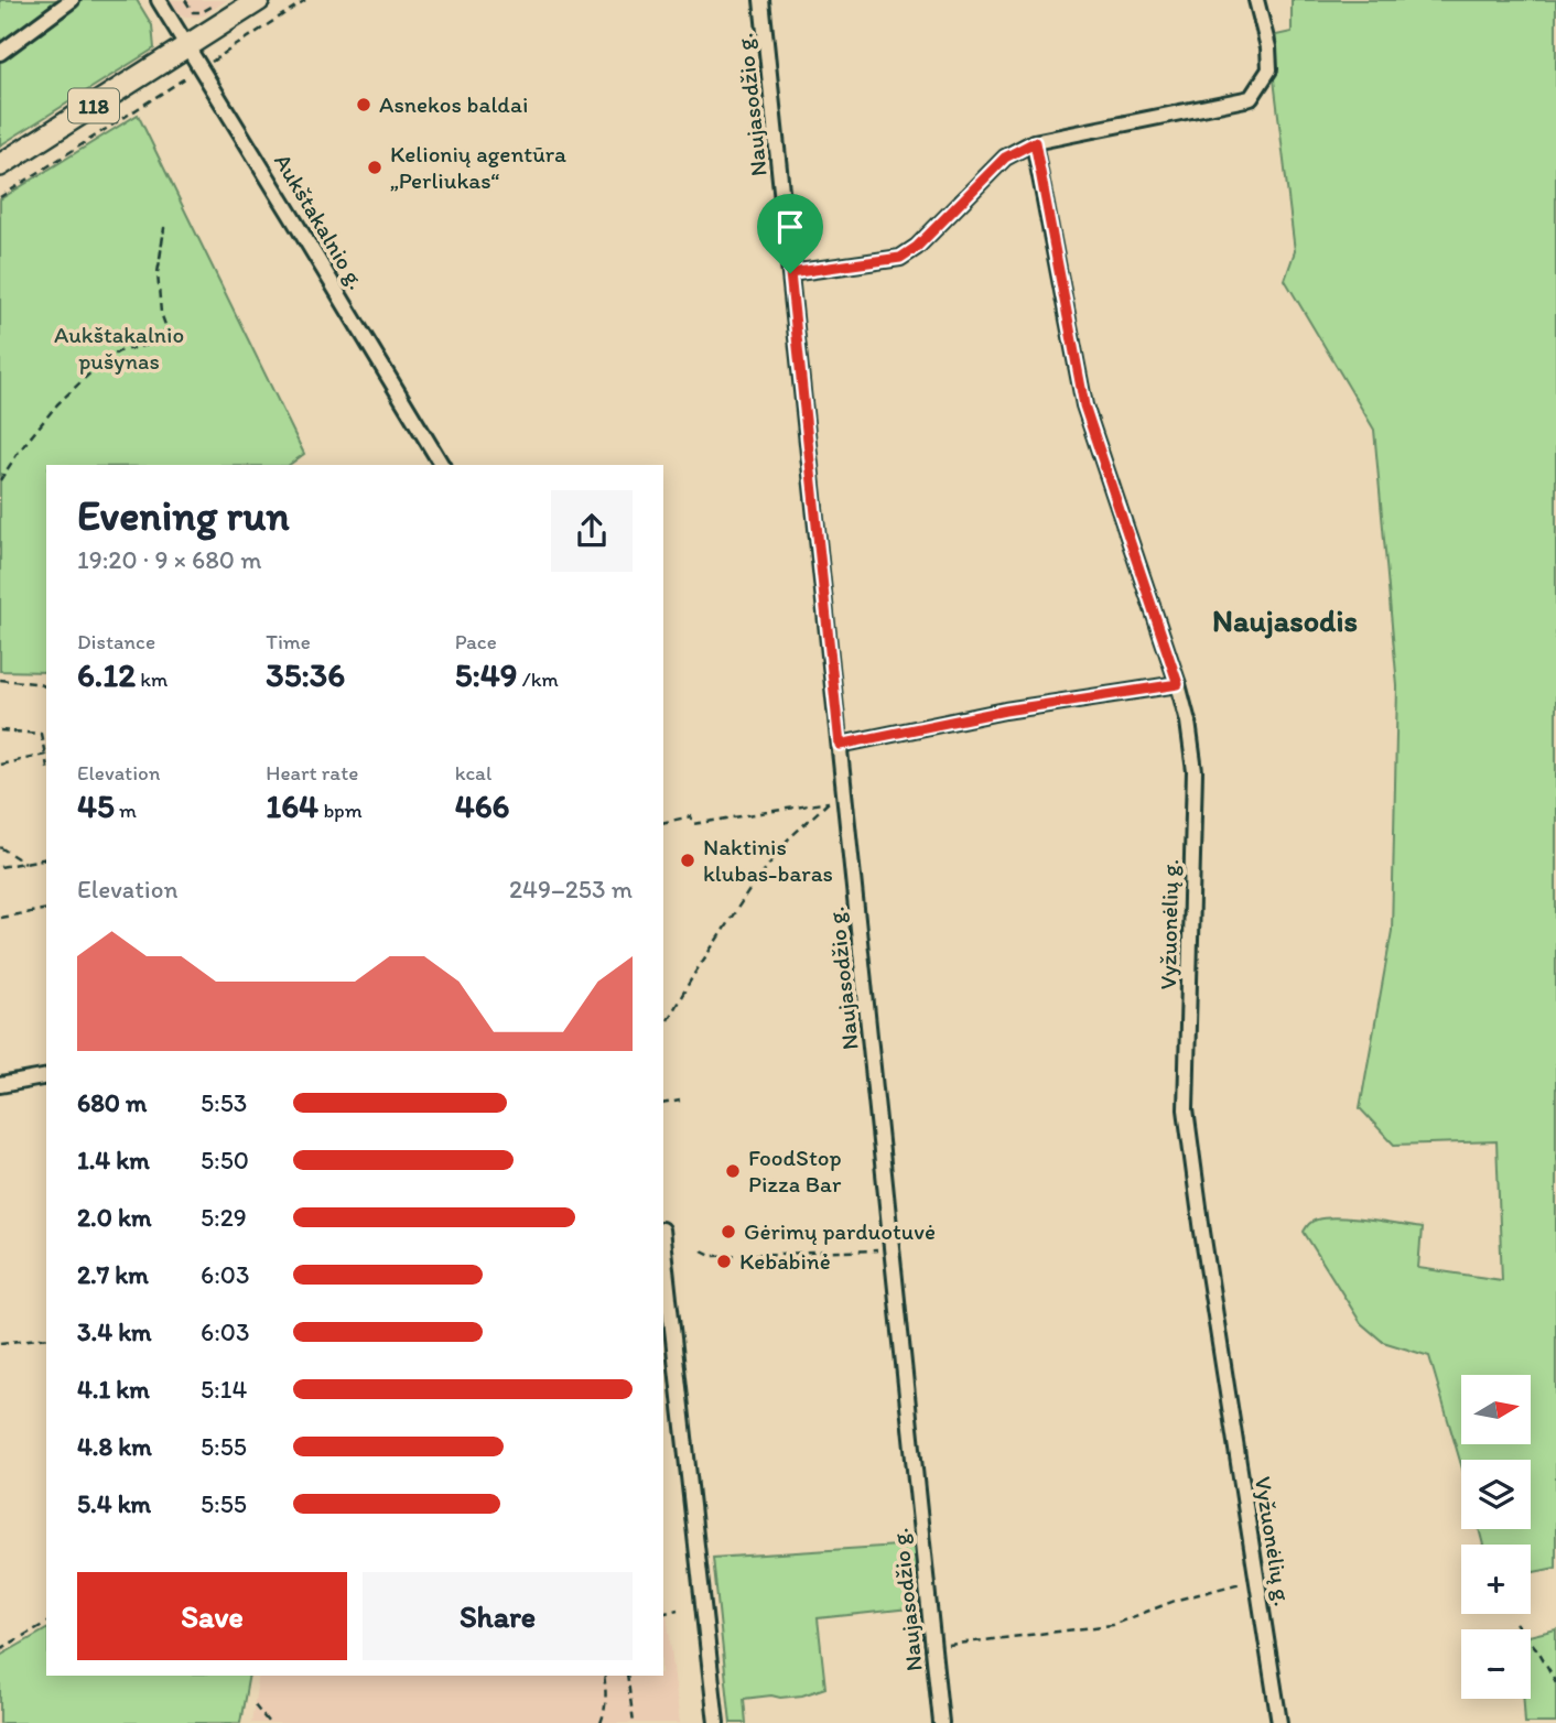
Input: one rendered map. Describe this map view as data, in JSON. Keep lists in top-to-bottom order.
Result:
{
  "streets": {
    "main road": ["118"],
    "street": ["Naujasodžio g.", "Aukštakalnio g.", "Vyžuonėlių g."]
  },
  "crossings": [
    ["118", "Aukštakalnio g."]
  ],
  "districts": ["Naujasodis"],
  "parks": ["Aukštakalnio pušynas"],
  "places": [
    "Asnekos baldai",
    "Kelionių agentūra „Perliukas“",
    "Naktinis klubas-baras",
    "FoodStop Pizza Bar",
    "Gėrimų parduotuvė",
    "Kebabinė"
  ],
  "north": "right",
  "page": {
    "heading": ["Evening run", "19:20 · 9 × 680 m"],
    "stats": [
      ["Distance", "6.12 km"],
      ["Time", "35:36"],
      ["Pace", "5:49 /km"],
      ["Elevation", "45 m"],
      ["Heart rate", "164 bpm"],
      ["kcal", "466"]
    ],
    "chart": ["Elevation", "249–253 m"],
    "list": [
      {
        "name": "680 m",
        "note": "5:53"
      },
      {
        "name": "1.4 km",
        "note": "5:50"
      },
      {
        "name": "2.0 km",
        "note": "5:29"
      },
      {
        "name": "2.7 km",
        "note": "6:03"
      },
      {
        "name": "3.4 km",
        "note": "6:03"
      },
      {
        "name": "4.1 km",
        "note": "5:14"
      },
      {
        "name": "4.8 km",
        "note": "5:55"
      },
      {
        "name": "5.4 km",
        "note": "5:55"
      }
    ],
    "map_buttons": ["+", "−"],
    "buttons": ["Save", "Share"]
  }
}
